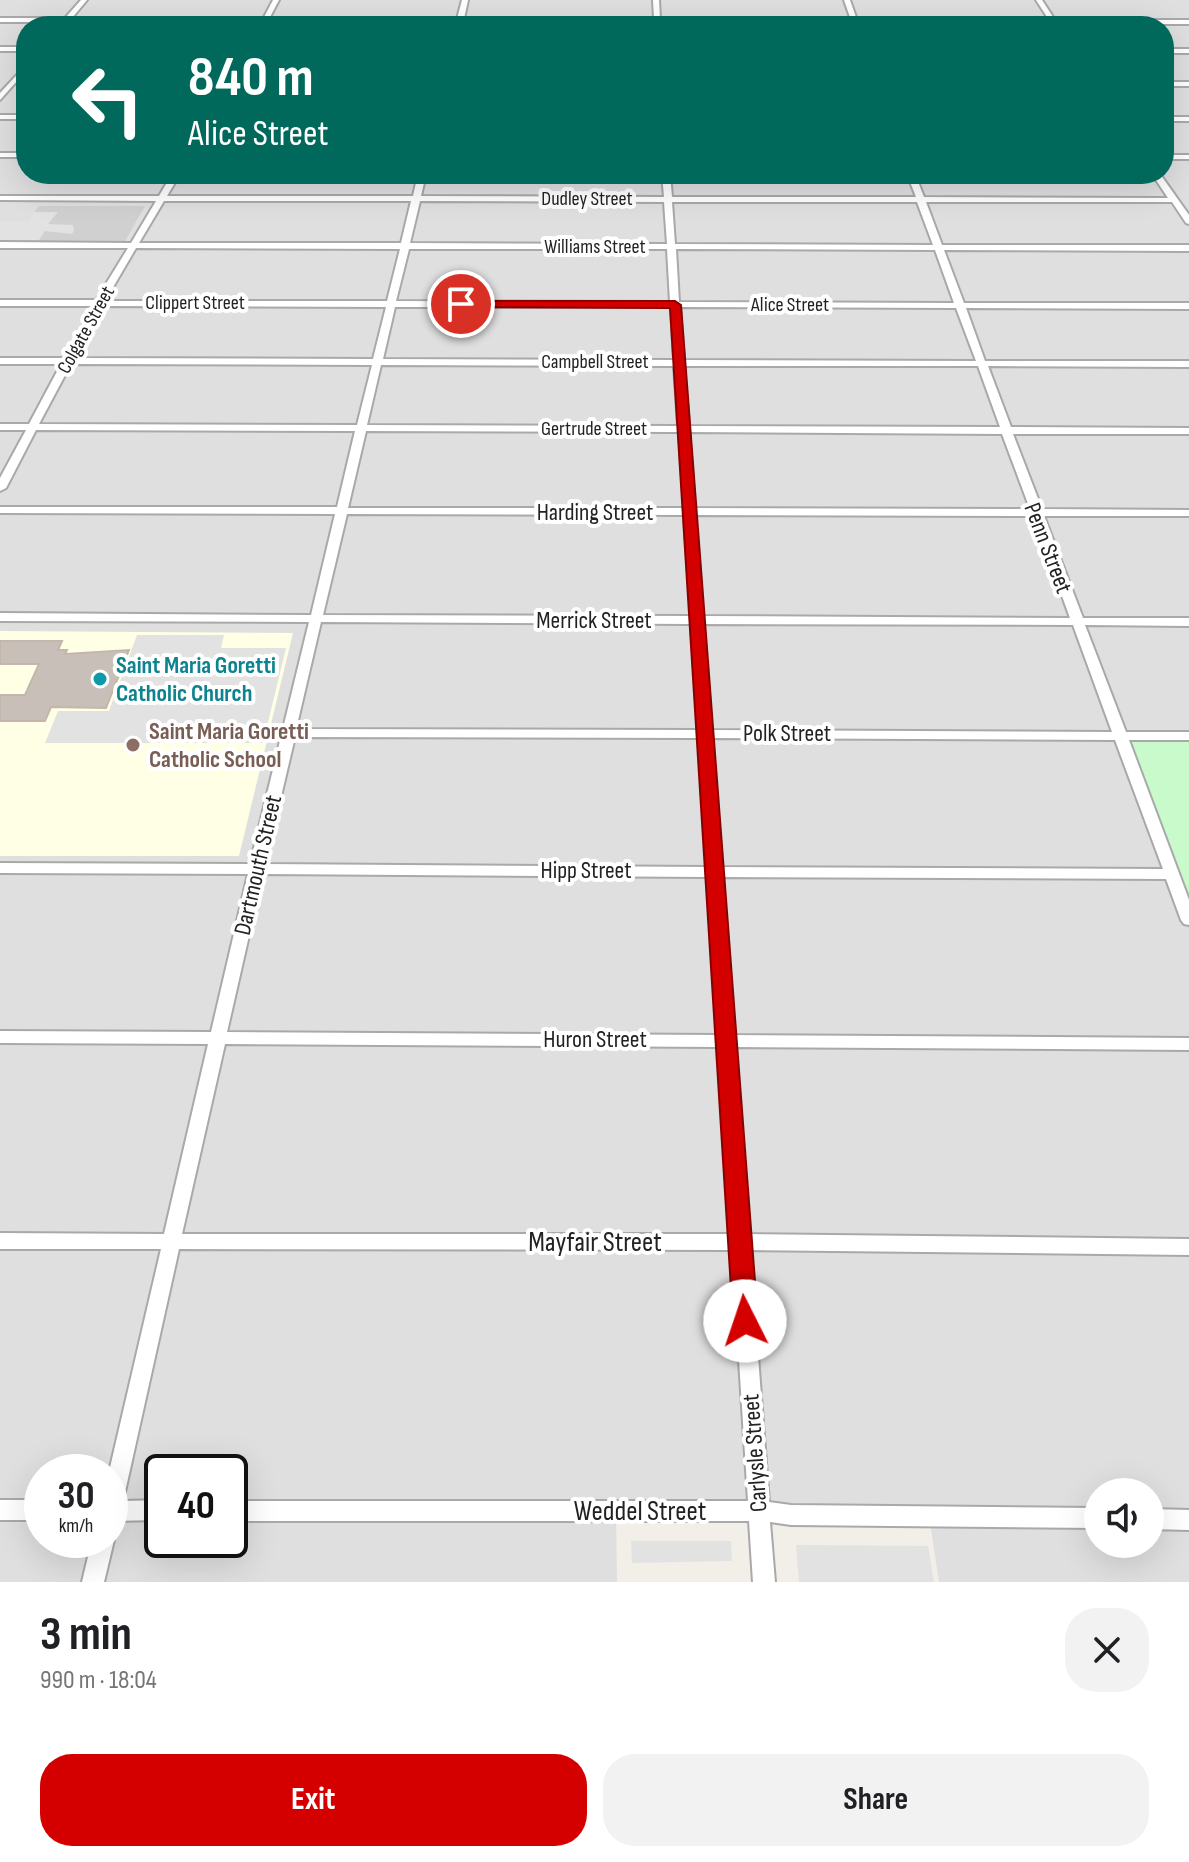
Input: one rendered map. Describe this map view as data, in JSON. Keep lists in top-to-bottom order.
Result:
{
  "streets": {
    "street": [
      "Dudley Street",
      "Williams Street",
      "Clippert Street",
      "Alice Street",
      "Colgate Street",
      "Campbell Street",
      "Gertrude Street",
      "Harding Street",
      "Penn Street",
      "Merrick Street",
      "Polk Street",
      "Dartmouth Street",
      "Hipp Street",
      "Huron Street",
      "Mayfair Street",
      "Carlysle Street",
      "Weddel Street"
    ]
  },
  "crossings": [
    ["Dudley Street", "Colgate Street"],
    ["Dudley Street", "Penn Street"],
    ["Dudley Street", "Dartmouth Street"],
    ["Dudley Street", "Carlysle Street"],
    ["Williams Street", "Colgate Street"],
    ["Williams Street", "Penn Street"],
    ["Williams Street", "Dartmouth Street"],
    ["Williams Street", "Carlysle Street"],
    ["Clippert Street", "Alice Street"],
    ["Clippert Street", "Colgate Street"],
    ["Clippert Street", "Dartmouth Street"],
    ["Alice Street", "Penn Street"],
    ["Alice Street", "Dartmouth Street"],
    ["Alice Street", "Carlysle Street"],
    ["Colgate Street", "Campbell Street"],
    ["Colgate Street", "Gertrude Street"],
    ["Campbell Street", "Penn Street"],
    ["Campbell Street", "Dartmouth Street"],
    ["Campbell Street", "Carlysle Street"],
    ["Gertrude Street", "Penn Street"],
    ["Gertrude Street", "Dartmouth Street"],
    ["Gertrude Street", "Carlysle Street"],
    ["Harding Street", "Penn Street"],
    ["Harding Street", "Dartmouth Street"],
    ["Harding Street", "Carlysle Street"],
    ["Penn Street", "Merrick Street"],
    ["Penn Street", "Polk Street"],
    ["Penn Street", "Hipp Street"],
    ["Merrick Street", "Dartmouth Street"],
    ["Merrick Street", "Carlysle Street"],
    ["Polk Street", "Dartmouth Street"],
    ["Polk Street", "Carlysle Street"],
    ["Dartmouth Street", "Hipp Street"],
    ["Dartmouth Street", "Huron Street"],
    ["Dartmouth Street", "Mayfair Street"],
    ["Hipp Street", "Carlysle Street"],
    ["Huron Street", "Carlysle Street"],
    ["Mayfair Street", "Carlysle Street"],
    ["Carlysle Street", "Weddel Street"]
  ],
  "places": ["Saint Maria Goretti Catholic Church", "Saint Maria Goretti Catholic School"],
  "page": {
    "turn": ["840 m", "Alice Street"],
    "speed": "30 km/h",
    "limit": "40",
    "heading": ["3 min", "990 m · 18:04"],
    "buttons": ["Exit", "Share"]
  }
}
